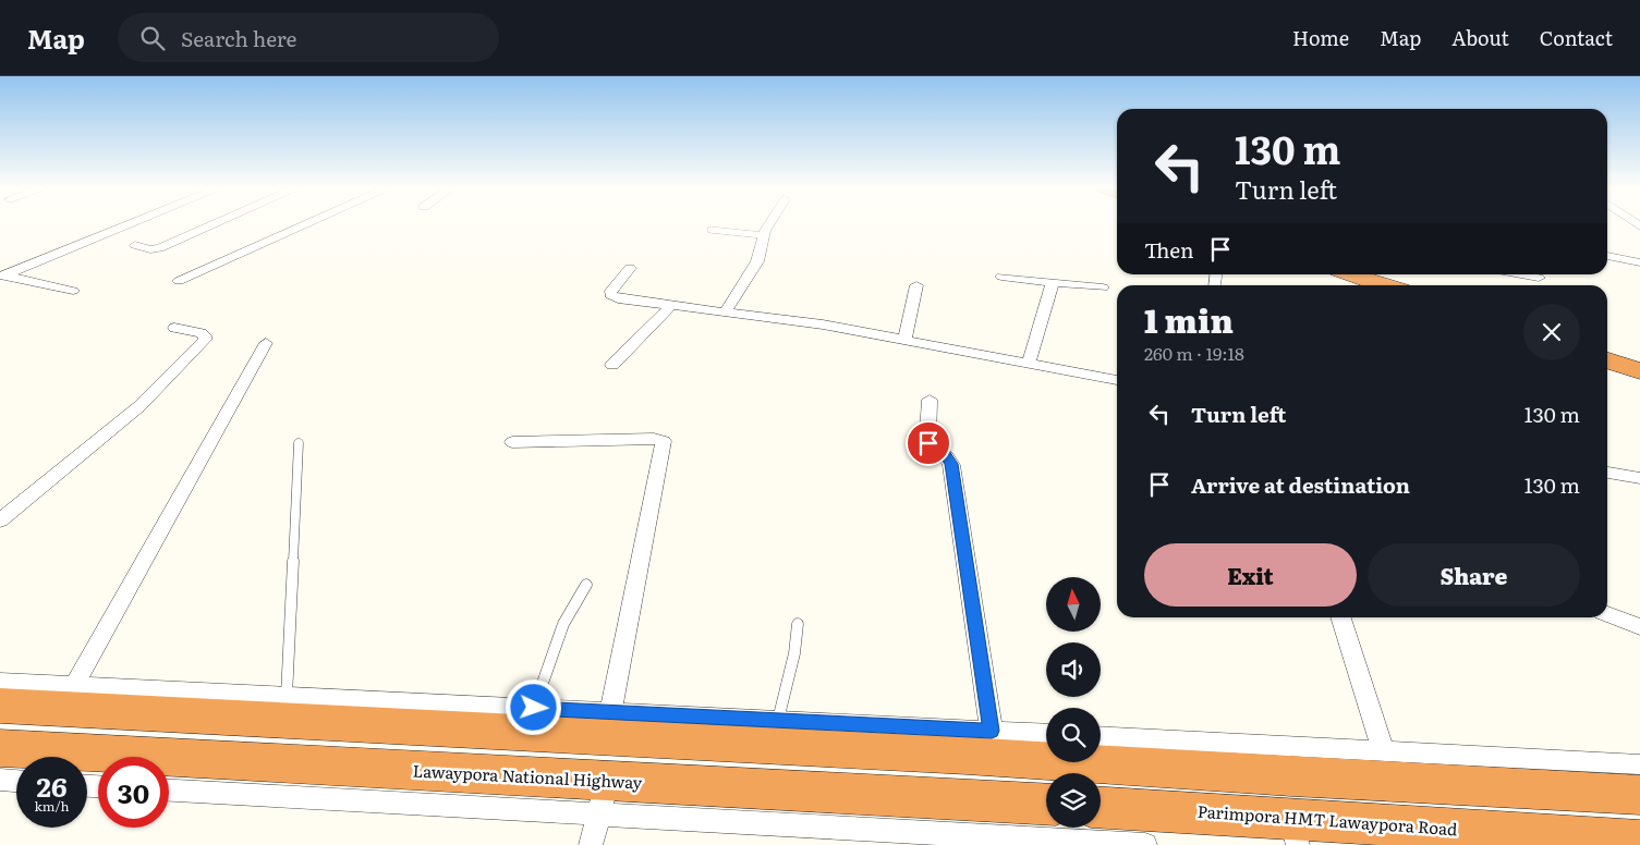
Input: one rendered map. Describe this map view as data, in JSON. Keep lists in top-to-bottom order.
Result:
{
  "streets": {
    "highway": ["Lawaypora National Highway", "Parimpora HMT Lawaypora Road"]
  },
  "north": "top",
  "page": {
    "header": "Map",
    "search": "Search here",
    "nav": [
      "Home",
      "Map",
      "About",
      "Contact"
    ],
    "turn": ["130 m", "Turn left"],
    "then": "Then",
    "heading": ["1 min", "260 m · 19:18"],
    "list": [
      {
        "name": "Turn left",
        "value": "130 m"
      },
      {
        "name": "Arrive at destination",
        "value": "130 m"
      }
    ],
    "buttons": ["Exit", "Share"],
    "speed": "26 km/h",
    "limit": "30"
  }
}
